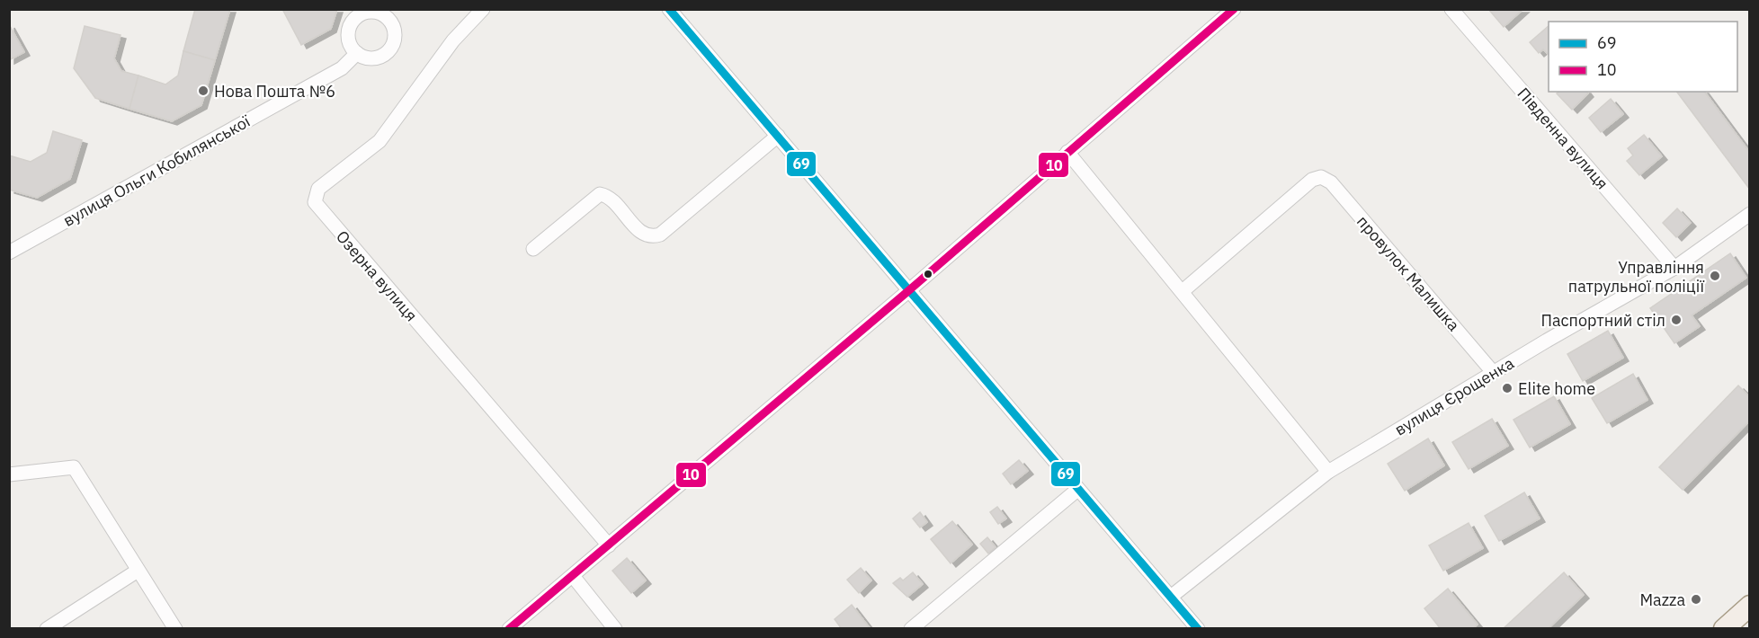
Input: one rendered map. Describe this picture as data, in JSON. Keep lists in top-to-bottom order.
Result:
{
  "streets": {
    "street": [
      "Південна вулиця",
      "вулиця Ольги Кобилянської",
      "провулок Малишка",
      "Озерна вулиця",
      "вулиця Єрощенка"
    ]
  },
  "crossings": [
    ["Південна вулиця", "вулиця Єрощенка"],
    ["провулок Малишка", "вулиця Єрощенка"]
  ],
  "places": [
    "Нова Пошта №6",
    "Управління патрульної поліції",
    "Паспортний стіл",
    "Elite home",
    "Mazza"
  ],
  "lines": ["transit line 69", "transit line 10"],
  "legend": ["69", "10"]
}
